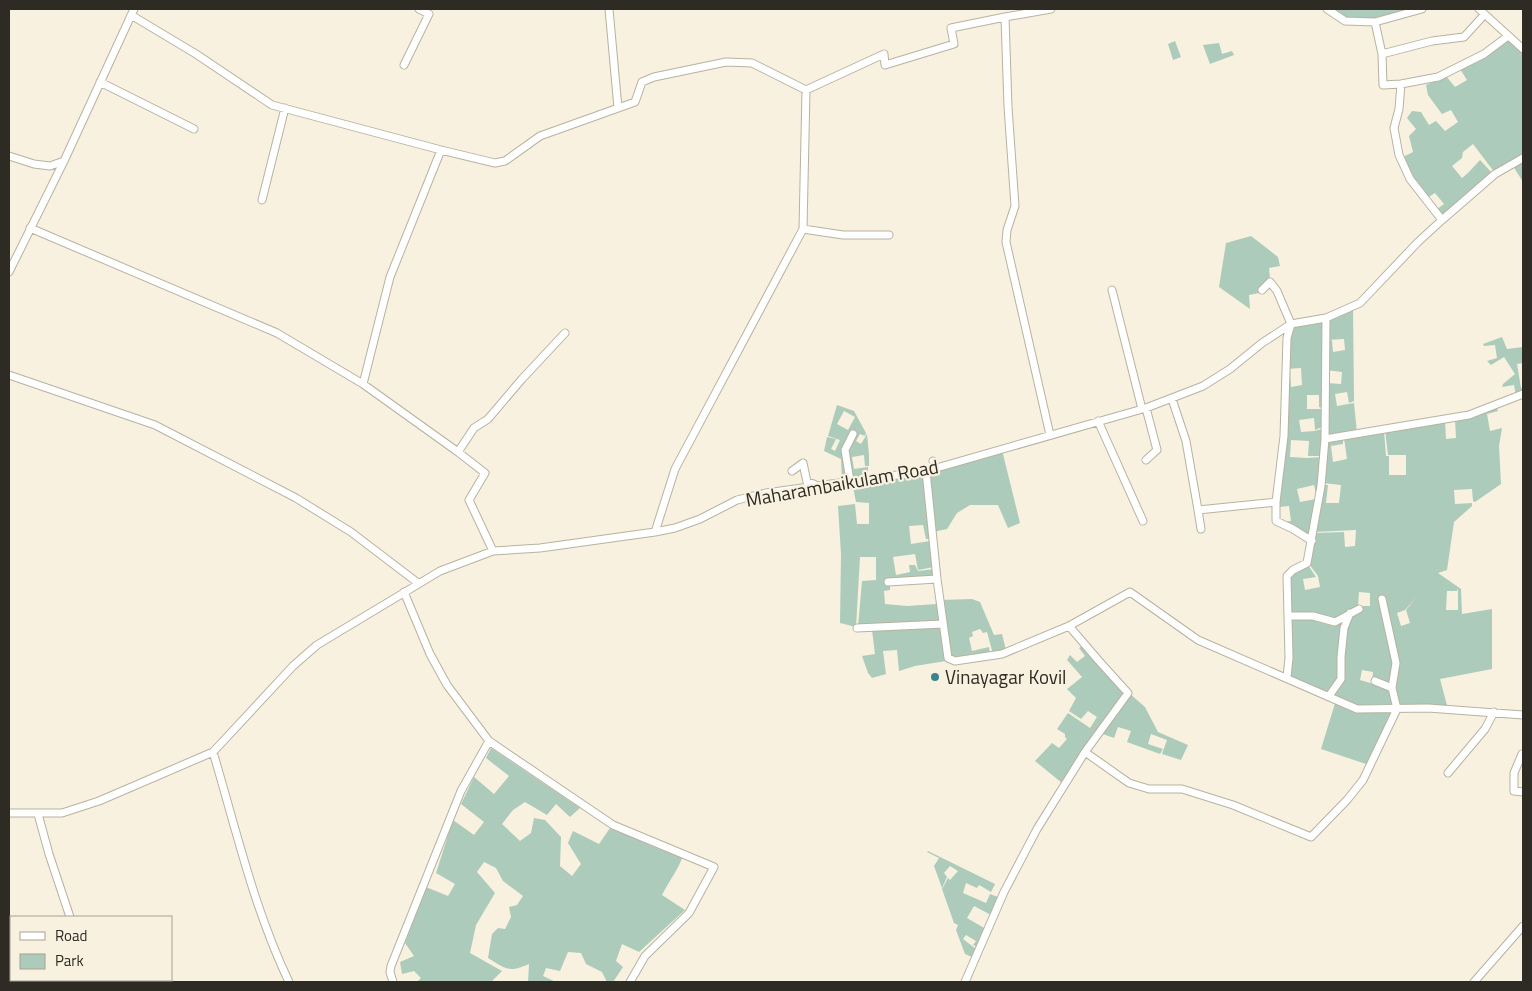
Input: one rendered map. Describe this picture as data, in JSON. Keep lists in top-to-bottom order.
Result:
{
  "streets": {
    "street": ["Maharambaikulam Road"]
  },
  "places": ["Vinayagar Kovil"],
  "legend": ["Road", "Park"]
}
